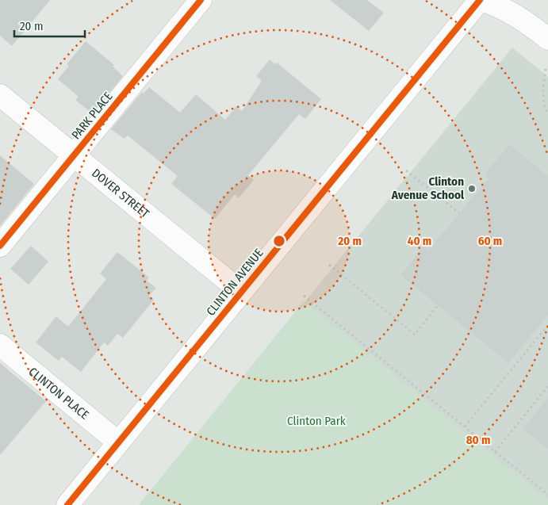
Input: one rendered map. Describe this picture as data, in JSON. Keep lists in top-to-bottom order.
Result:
{
  "streets": {
    "street": [
      "PARK PLACE",
      "DOVER STREET",
      "CLINTON AVENUE",
      "CLINTON PLACE"
    ]
  },
  "crossings": [
    ["PARK PLACE", "DOVER STREET"],
    ["DOVER STREET", "CLINTON AVENUE"],
    ["CLINTON AVENUE", "CLINTON PLACE"]
  ],
  "parks": ["Clinton Park"],
  "places": ["Clinton Avenue School"],
  "scale_bar": "20 m",
  "rings": [
    "20 m",
    "40 m",
    "60 m",
    "80 m"
  ]
}
